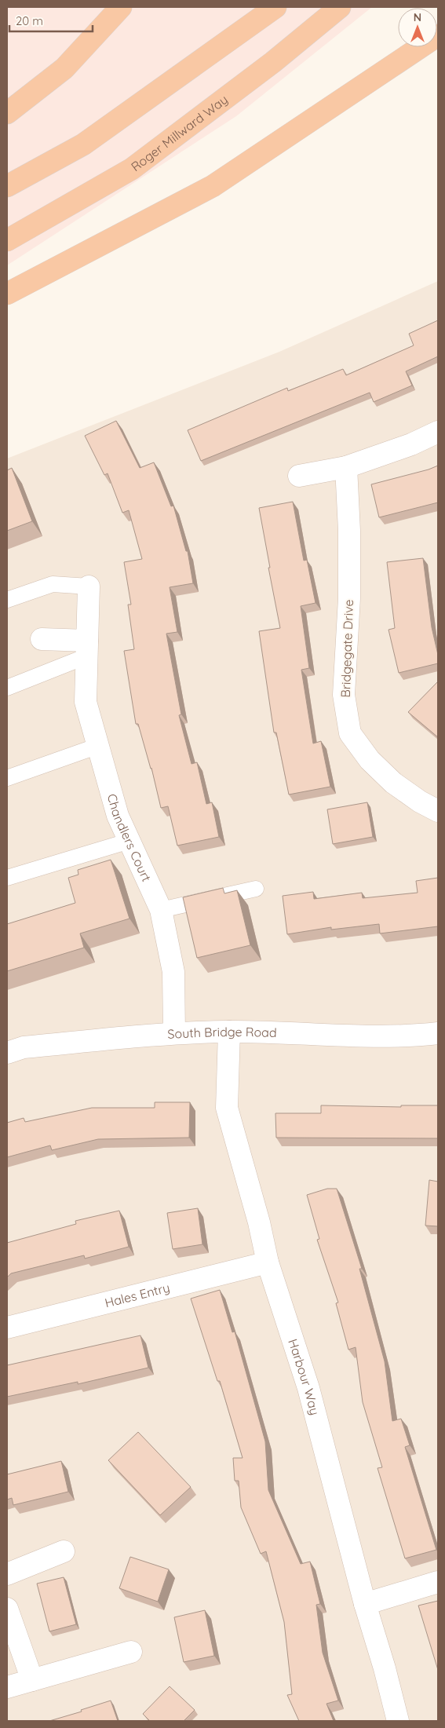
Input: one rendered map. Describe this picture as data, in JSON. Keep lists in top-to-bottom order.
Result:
{
  "streets": {
    "highway": ["Roger Millward Way"],
    "street": [
      "Bridgegate Drive",
      "Chandlers Court",
      "South Bridge Road",
      "Hales Entry",
      "Harbour Way"
    ]
  },
  "crossings": [
    ["Chandlers Court", "South Bridge Road"],
    ["South Bridge Road", "Harbour Way"],
    ["Hales Entry", "Harbour Way"]
  ],
  "scale_bar": "20 m",
  "north": "top"
}
